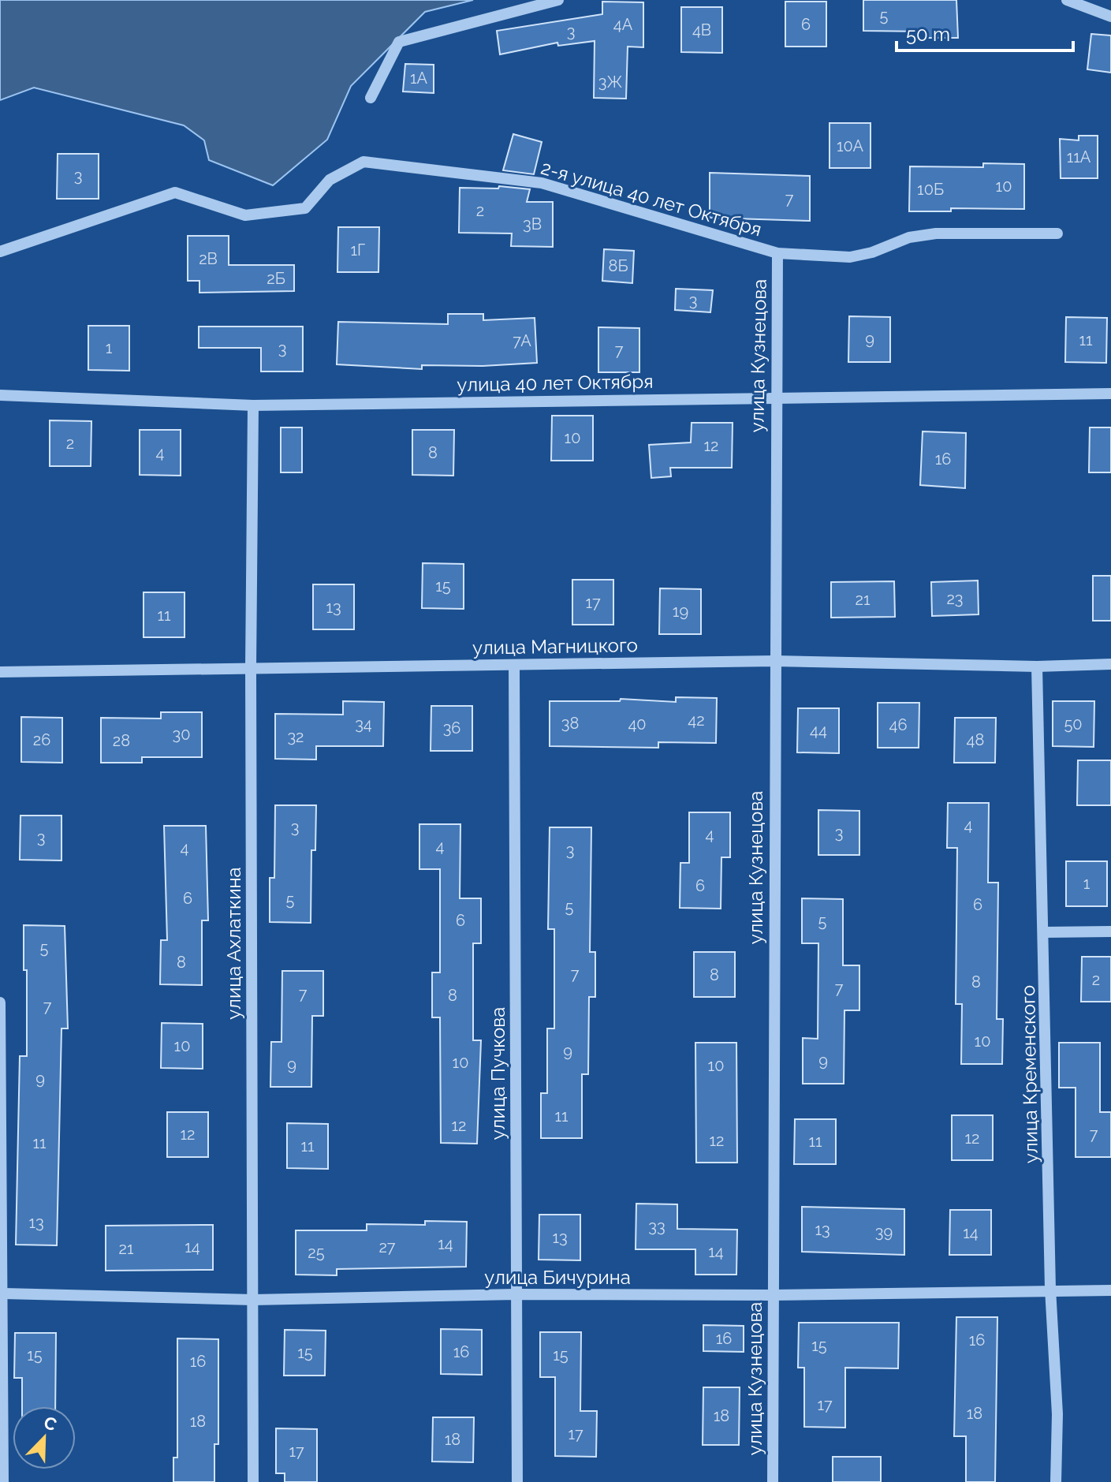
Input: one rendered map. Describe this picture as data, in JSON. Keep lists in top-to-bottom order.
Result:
{
  "streets": {
    "street": [
      "2-я улица 40 лет Октября",
      "улица Кузнецова",
      "улица 40 лет Октября",
      "улица Магницкого",
      "улица Ахлаткина",
      "улица Пучкова",
      "улица Кременского",
      "улица Бичурина"
    ]
  },
  "crossings": [
    ["2-я улица 40 лет Октября", "улица Кузнецова"],
    ["улица Кузнецова", "улица 40 лет Октября"],
    ["улица Кузнецова", "улица Магницкого"],
    ["улица Кузнецова", "улица Бичурина"],
    ["улица 40 лет Октября", "улица Ахлаткина"],
    ["улица Магницкого", "улица Ахлаткина"],
    ["улица Магницкого", "улица Пучкова"],
    ["улица Магницкого", "улица Кременского"],
    ["улица Ахлаткина", "улица Бичурина"],
    ["улица Пучкова", "улица Бичурина"],
    ["улица Кременского", "улица Бичурина"]
  ],
  "house_numbers": [
    "5",
    "4А",
    "6",
    "4В",
    "3",
    "1А",
    "3Ж",
    "10А",
    "11А",
    "3",
    "10",
    "10Б",
    "7",
    "2",
    "3В",
    "1Г",
    "2В",
    "8Б",
    "2Б",
    "3",
    "9",
    "11",
    "7А",
    "1",
    "3",
    "7",
    "10",
    "2",
    "12",
    "4",
    "8",
    "16",
    "15",
    "23",
    "21",
    "17",
    "13",
    "19",
    "11",
    "42",
    "38",
    "34",
    "40",
    "50",
    "46",
    "36",
    "44",
    "30",
    "32",
    "26",
    "48",
    "28",
    "4",
    "3",
    "3",
    "4",
    "3",
    "4",
    "4",
    "3",
    "1",
    "6",
    "6",
    "5",
    "6",
    "5",
    "6",
    "5",
    "5",
    "8",
    "7",
    "8",
    "2",
    "8",
    "7",
    "7",
    "8",
    "7",
    "10",
    "10",
    "9",
    "9",
    "10",
    "9",
    "10",
    "9",
    "11",
    "12",
    "12",
    "7",
    "12",
    "12",
    "11",
    "11",
    "11",
    "13",
    "33",
    "13",
    "39",
    "14",
    "13",
    "14",
    "14",
    "27",
    "21",
    "14",
    "25",
    "16",
    "16",
    "15",
    "16",
    "15",
    "15",
    "15",
    "16",
    "17",
    "18",
    "18",
    "18",
    "17",
    "18",
    "17"
  ],
  "scale_bar": "50 m",
  "north": "top right"
}
